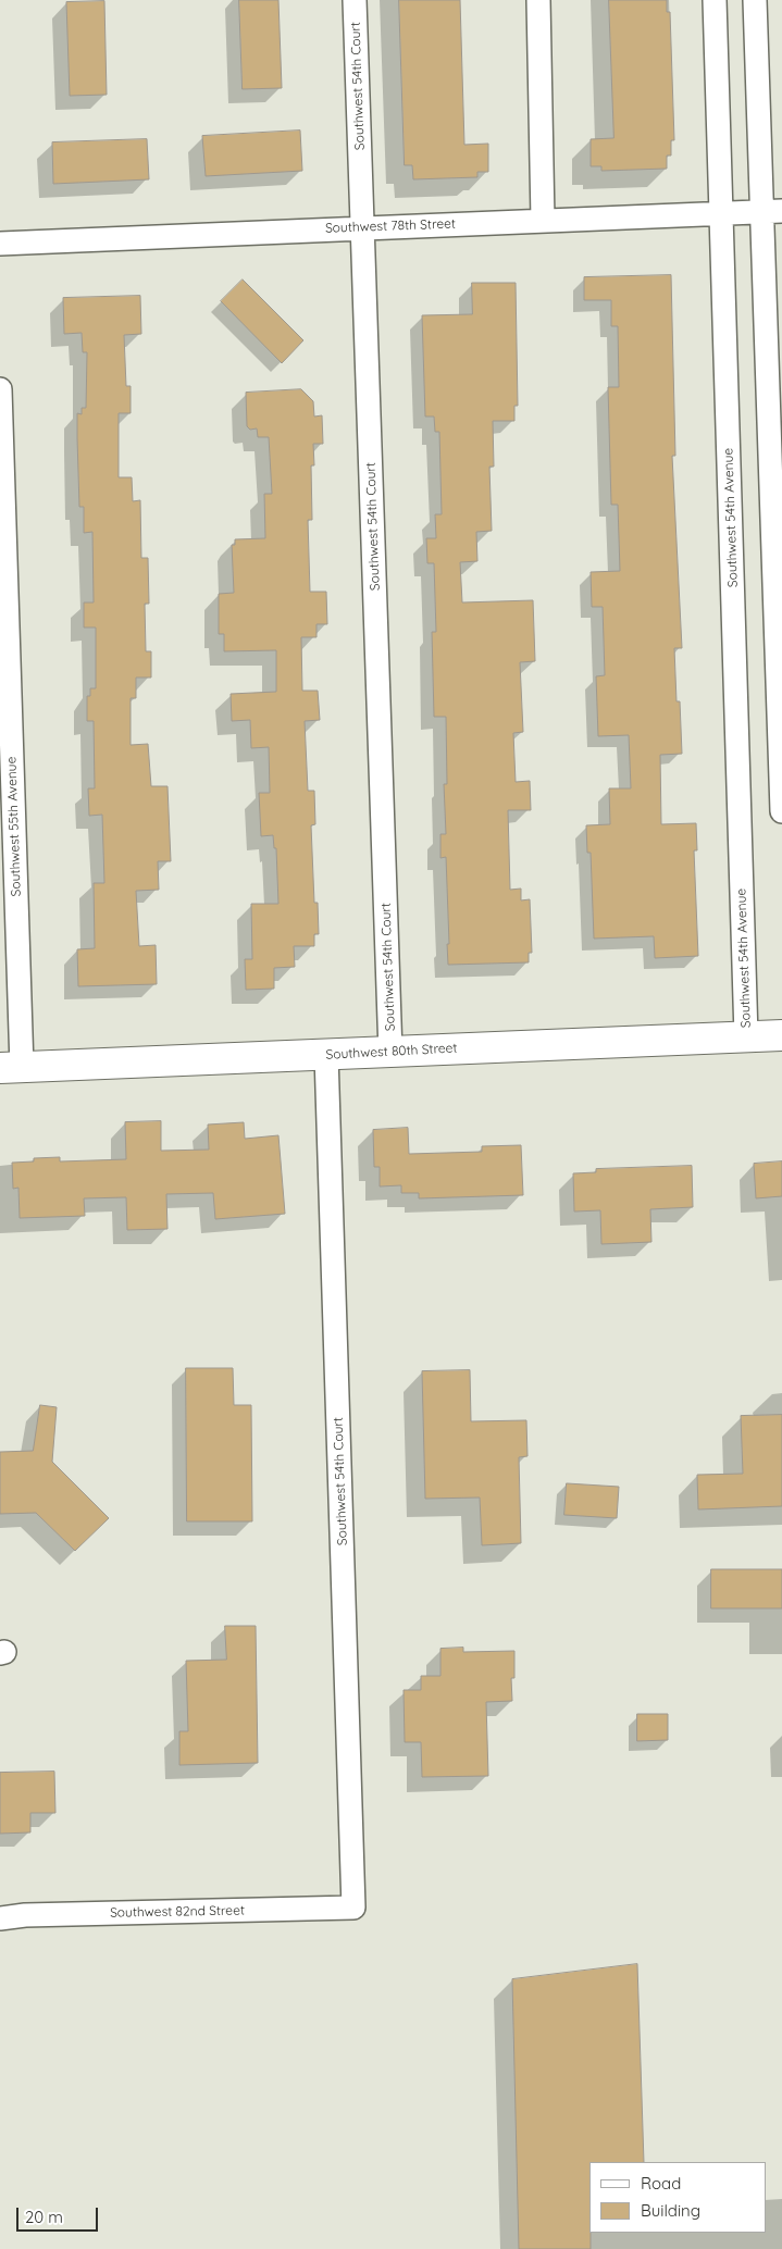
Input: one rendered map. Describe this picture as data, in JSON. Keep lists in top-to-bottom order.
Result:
{
  "streets": {
    "street": [
      "Southwest 54th Court",
      "Southwest 78th Street",
      "Southwest 54th Avenue",
      "Southwest 55th Avenue",
      "Southwest 80th Street",
      "Southwest 82nd Street"
    ]
  },
  "crossings": [
    ["Southwest 54th Court", "Southwest 78th Street"],
    ["Southwest 54th Court", "Southwest 80th Street"],
    ["Southwest 54th Court", "Southwest 82nd Street"],
    ["Southwest 78th Street", "Southwest 54th Avenue"],
    ["Southwest 54th Avenue", "Southwest 80th Street"],
    ["Southwest 55th Avenue", "Southwest 80th Street"]
  ],
  "legend": ["Road", "Building"],
  "scale_bar": "20 m"
}
